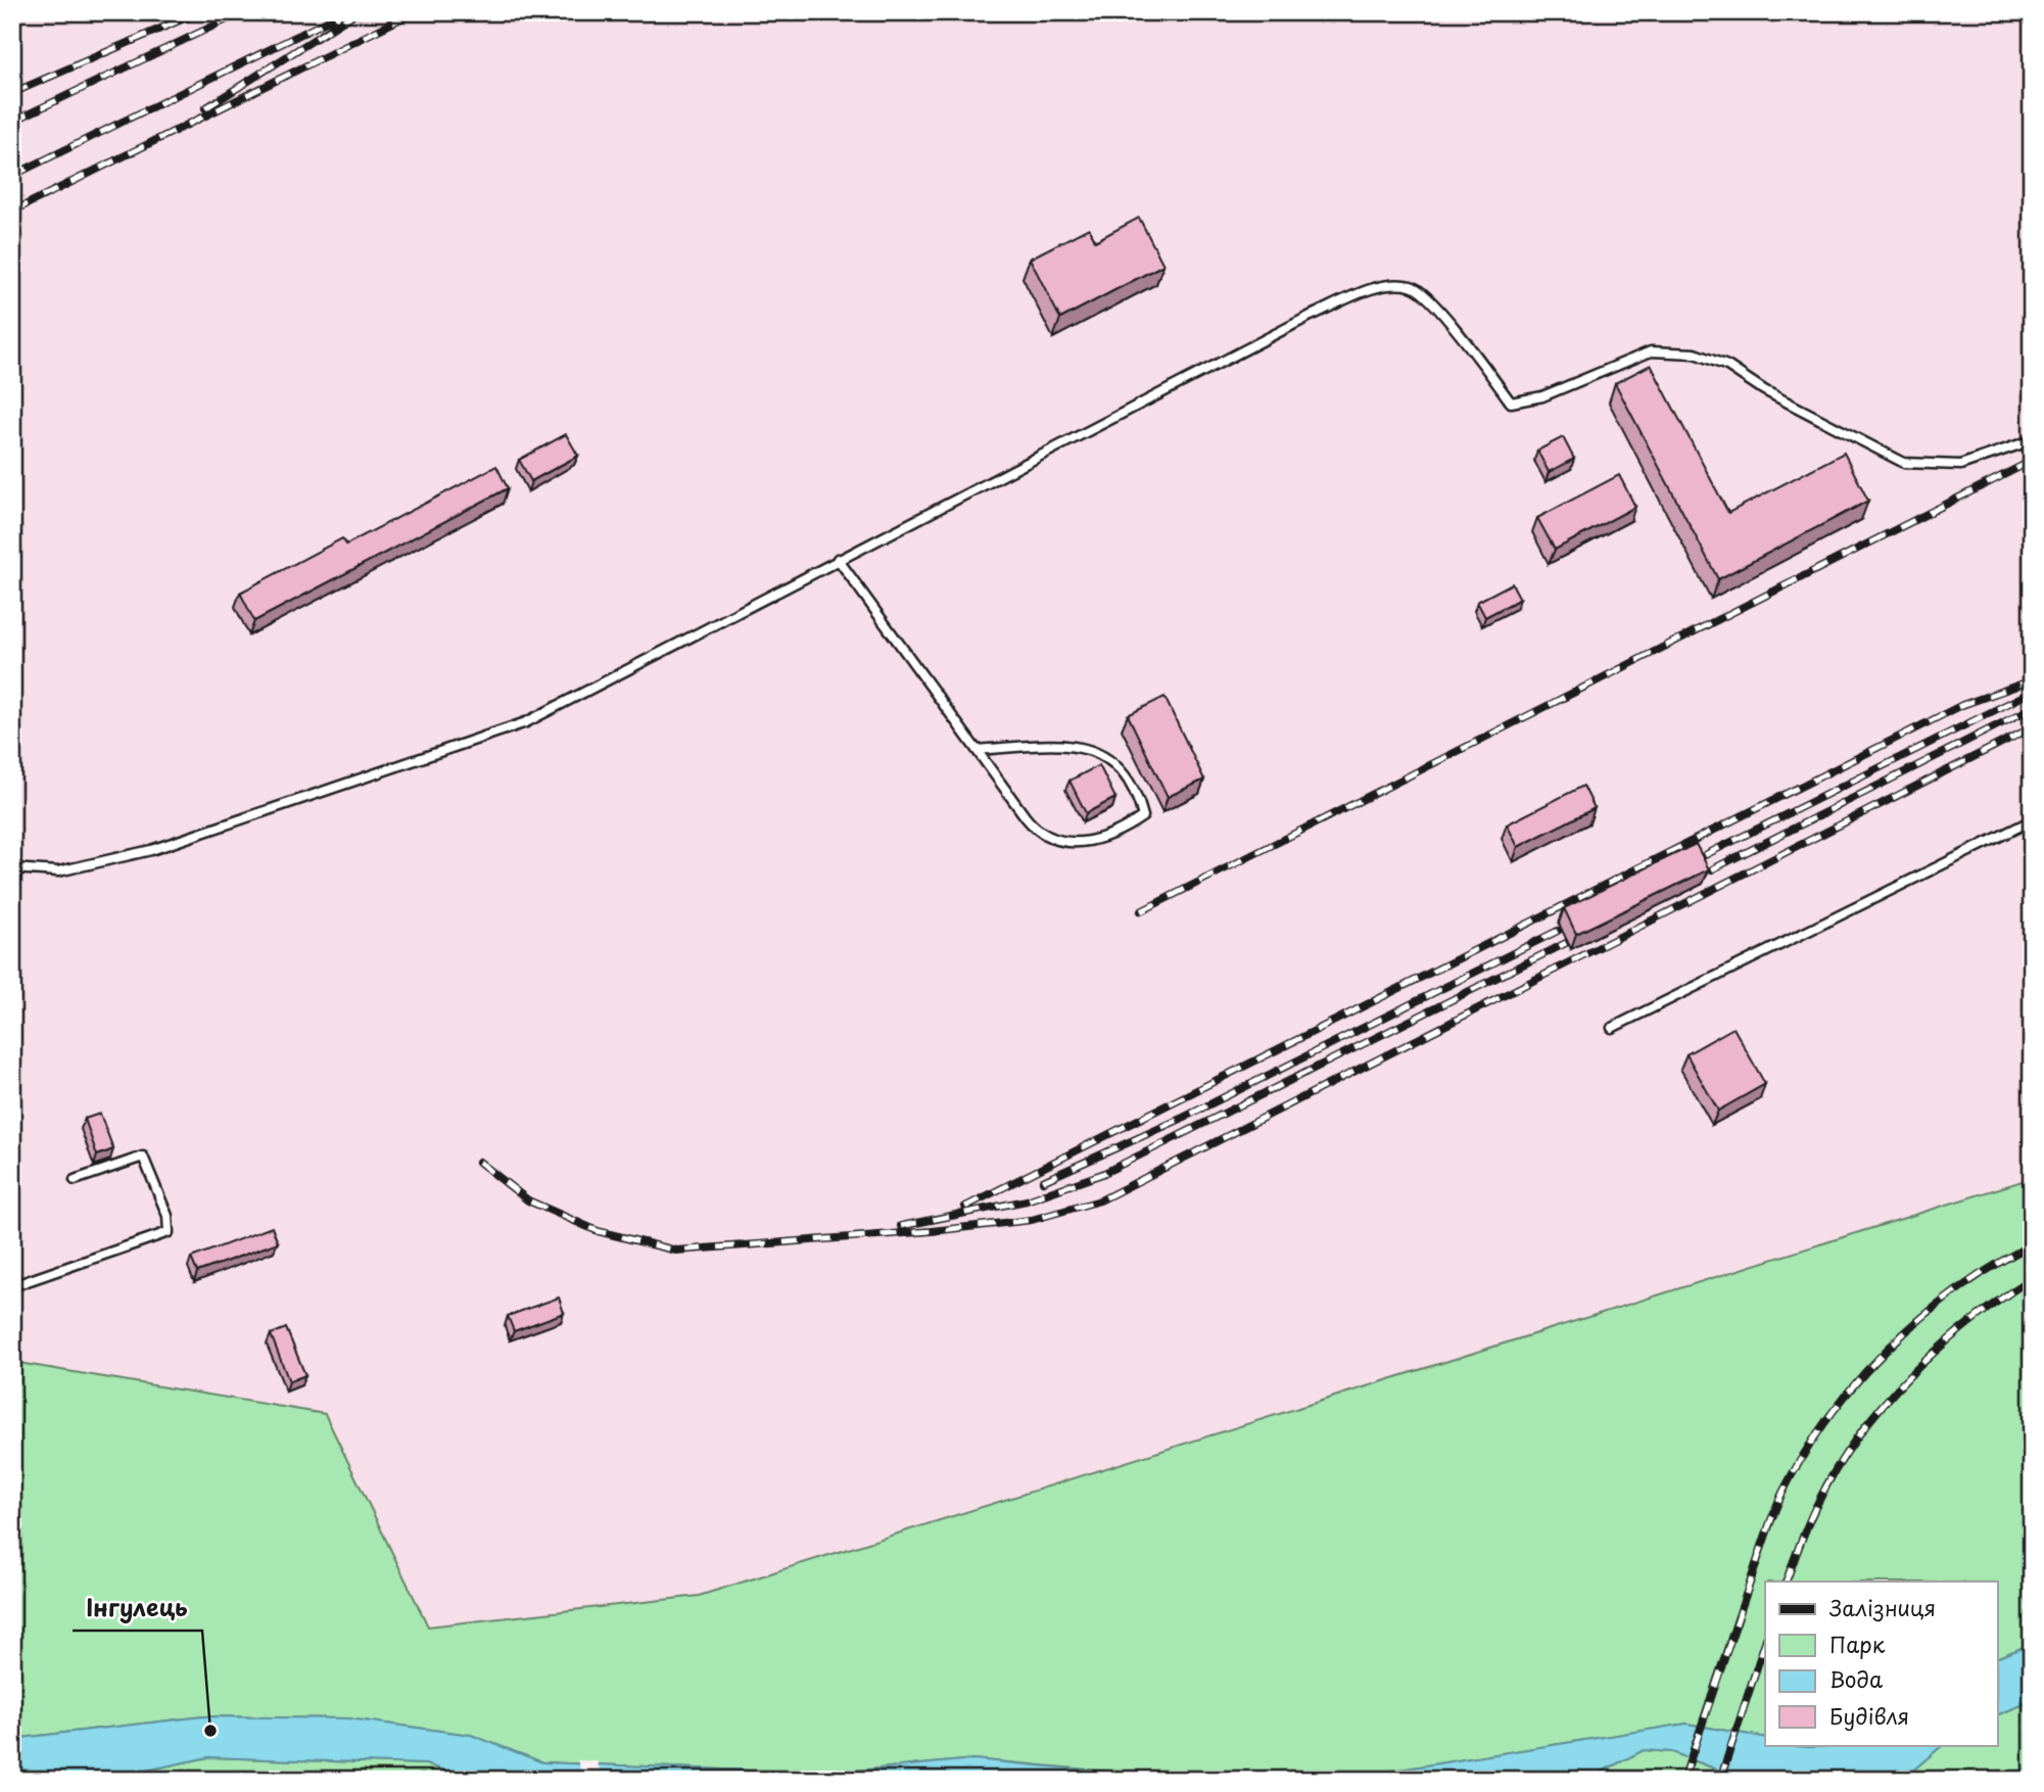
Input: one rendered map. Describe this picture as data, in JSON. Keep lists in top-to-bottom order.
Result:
{
  "places": ["Інгулець"],
  "legend": [
    "Залізниця",
    "Парк",
    "Вода",
    "Будівля"
  ]
}
